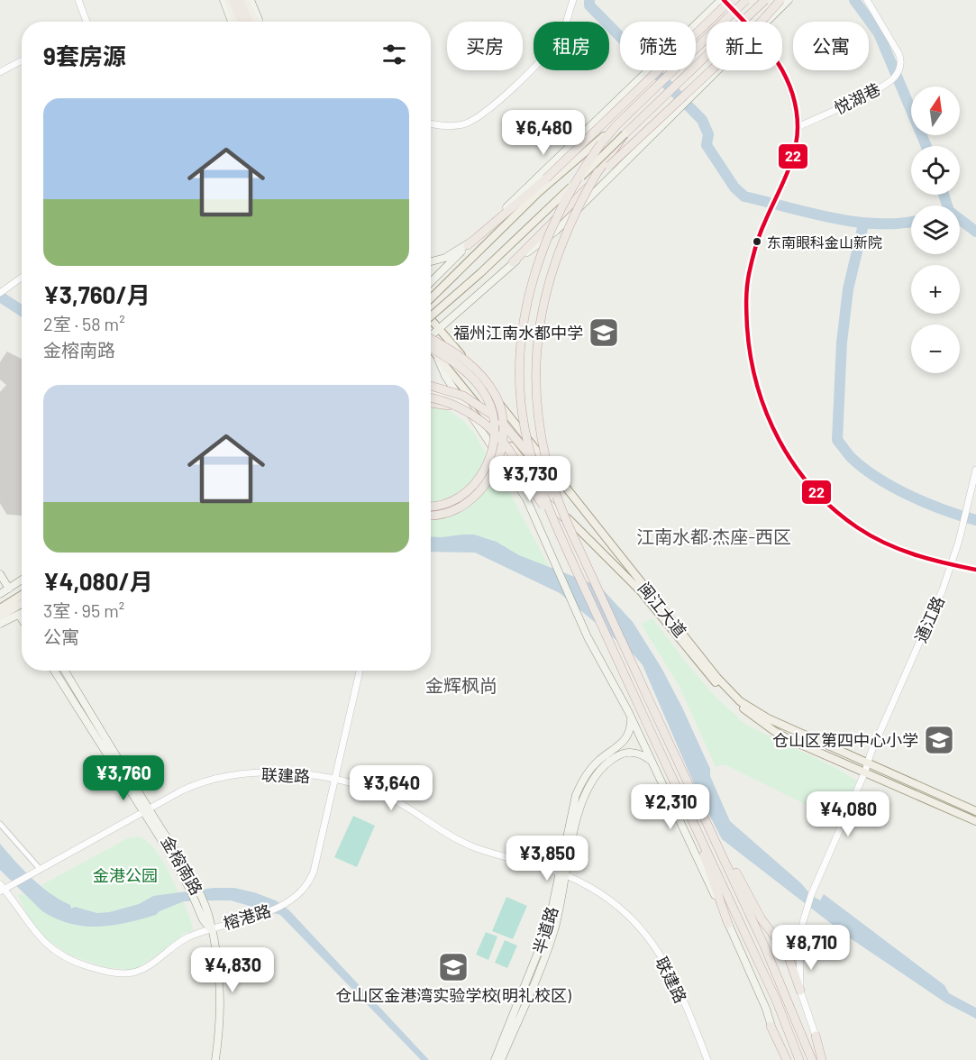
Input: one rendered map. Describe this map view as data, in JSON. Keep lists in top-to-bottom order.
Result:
{
  "streets": {
    "main road": ["闽江大道", "金榕南路", "半道路"],
    "street": [
      "悦湖巷",
      "通江路",
      "联建路",
      "榕港路"
    ]
  },
  "crossings": [
    ["闽江大道", "通江路"],
    ["联建路", "金榕南路"],
    ["联建路", "榕港路"],
    ["联建路", "半道路"],
    ["金榕南路", "榕港路"]
  ],
  "districts": ["江南水都·杰座-西区", "金辉枫尚"],
  "parks": ["金港公园"],
  "places": {
    "other": ["东南眼科金山新院"],
    "school or university": ["福州江南水都中学", "仓山区第四中心小学", "仓山区金港湾实验学校(明礼校区)"]
  },
  "lines": ["transit line 22"],
  "north": "top",
  "page": {
    "chip": [
      "买房",
      "租房",
      "筛选",
      "新上",
      "公寓"
    ],
    "heading": "9套房源",
    "map_buttons": ["+", "−"],
    "list": [
      {
        "name": "¥3,760/月",
        "note": "2室 · 58 m² · 金榕南路"
      },
      {
        "name": "¥4,080/月",
        "note": "3室 · 95 m² · 公寓"
      }
    ],
    "price": [
      "¥6,480",
      "¥3,730",
      "¥3,760",
      "¥3,640",
      "¥2,310",
      "¥4,080",
      "¥3,850",
      "¥8,710",
      "¥4,830"
    ]
  }
}
